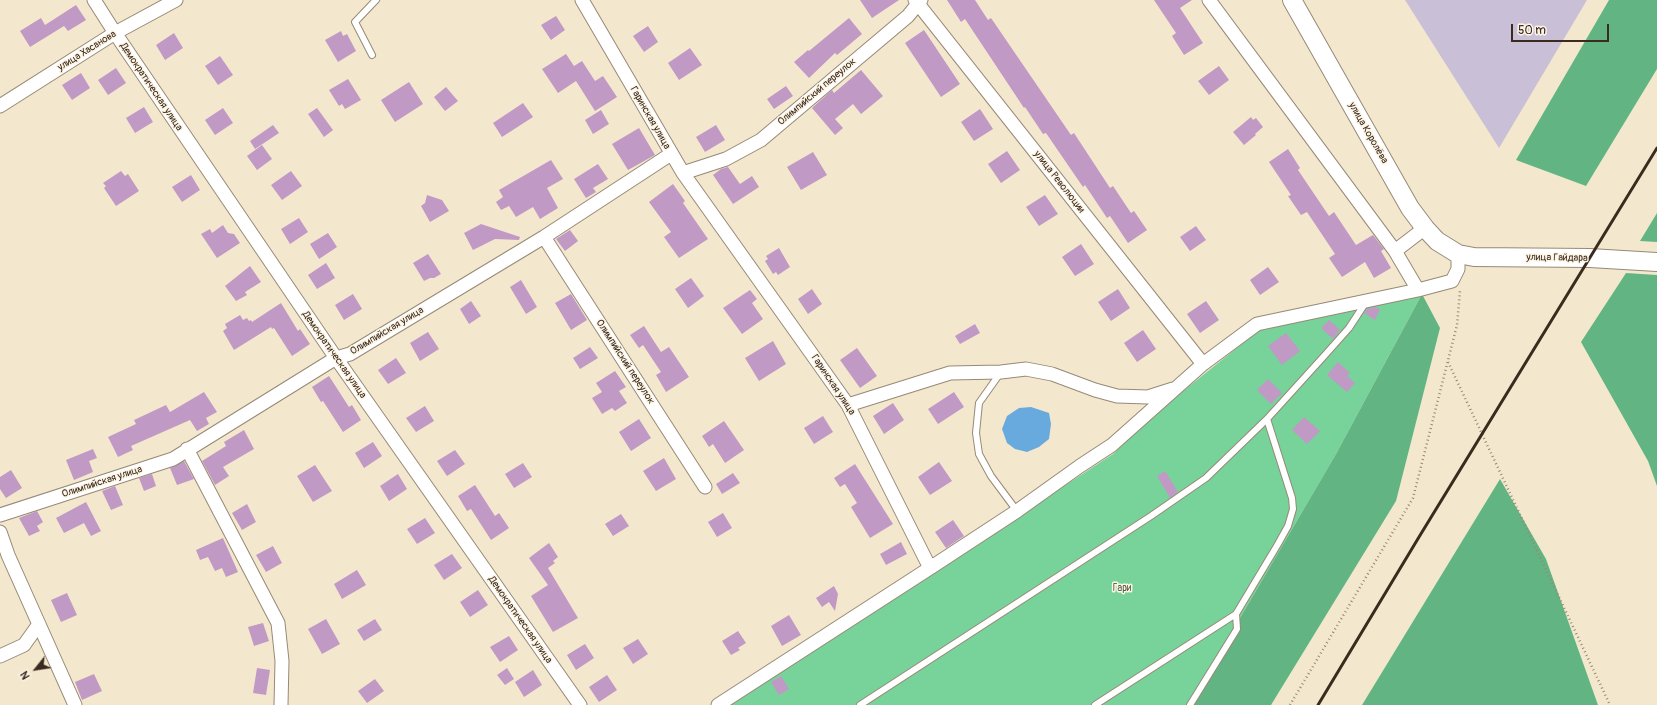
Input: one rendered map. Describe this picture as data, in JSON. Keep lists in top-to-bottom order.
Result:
{
  "streets": {
    "street": [
      "улица Хасанова",
      "Демократическая улица",
      "Олимпийский переулок",
      "Гаринская улица",
      "улица Королёва",
      "улица Революции",
      "улица Гайдара",
      "Олимпийская улица"
    ]
  },
  "crossings": [
    ["улица Хасанова", "Демократическая улица"],
    ["Демократическая улица", "Олимпийская улица"],
    ["Олимпийский переулок", "Гаринская улица"],
    ["Олимпийский переулок", "улица Революции"],
    ["Олимпийский переулок", "Олимпийская улица"],
    ["Гаринская улица", "Олимпийская улица"],
    ["улица Королёва", "улица Гайдара"]
  ],
  "parks": ["Гари"],
  "scale_bar": "50 m",
  "north": "bottom left"
}
